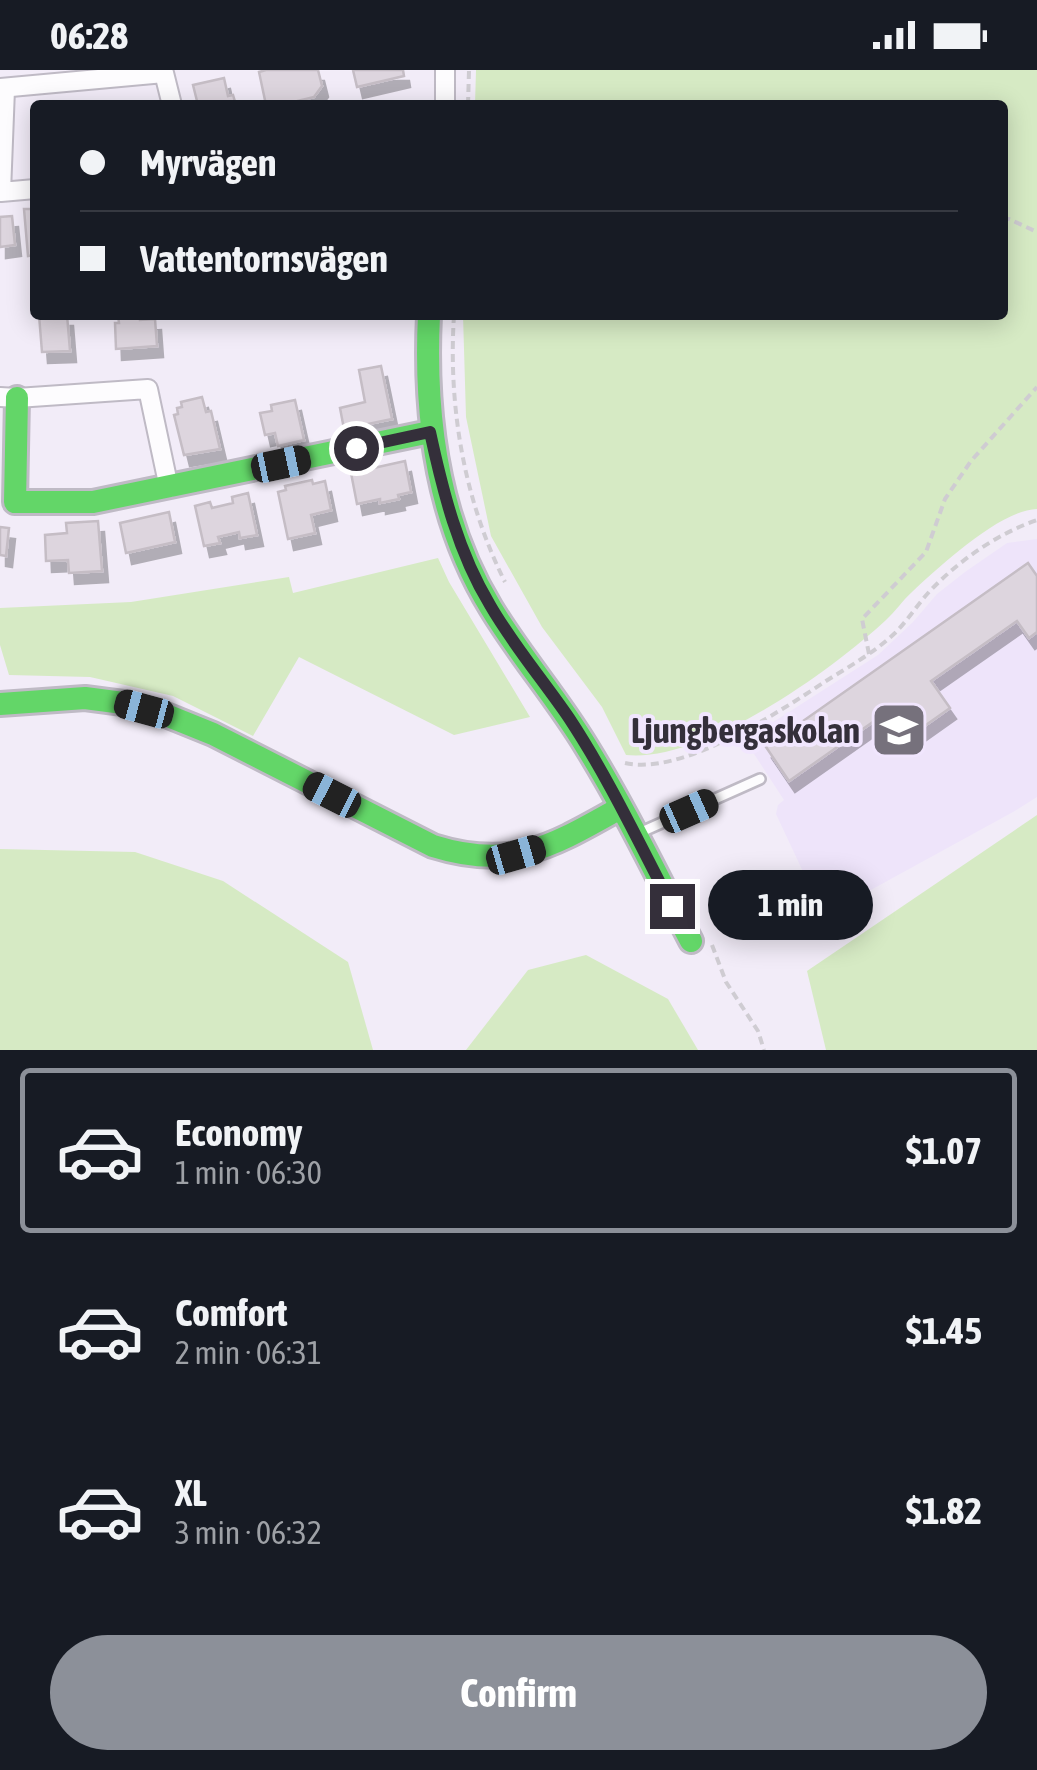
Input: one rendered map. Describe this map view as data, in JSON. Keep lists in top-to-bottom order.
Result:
{
  "places": {
    "school or university": ["Ljungbergaskolan"]
  },
  "page": {
    "status": "06:28",
    "banner": ["Myrvägen", "Vattentornsvägen"],
    "bubble": "1 min",
    "list": [
      {
        "name": "Economy",
        "note": "1 min · 06:30",
        "value": "$1.07"
      },
      {
        "name": "Comfort",
        "note": "2 min · 06:31",
        "value": "$1.45"
      },
      {
        "name": "XL",
        "note": "3 min · 06:32",
        "value": "$1.82"
      }
    ],
    "buttons": "Confirm"
  }
}
